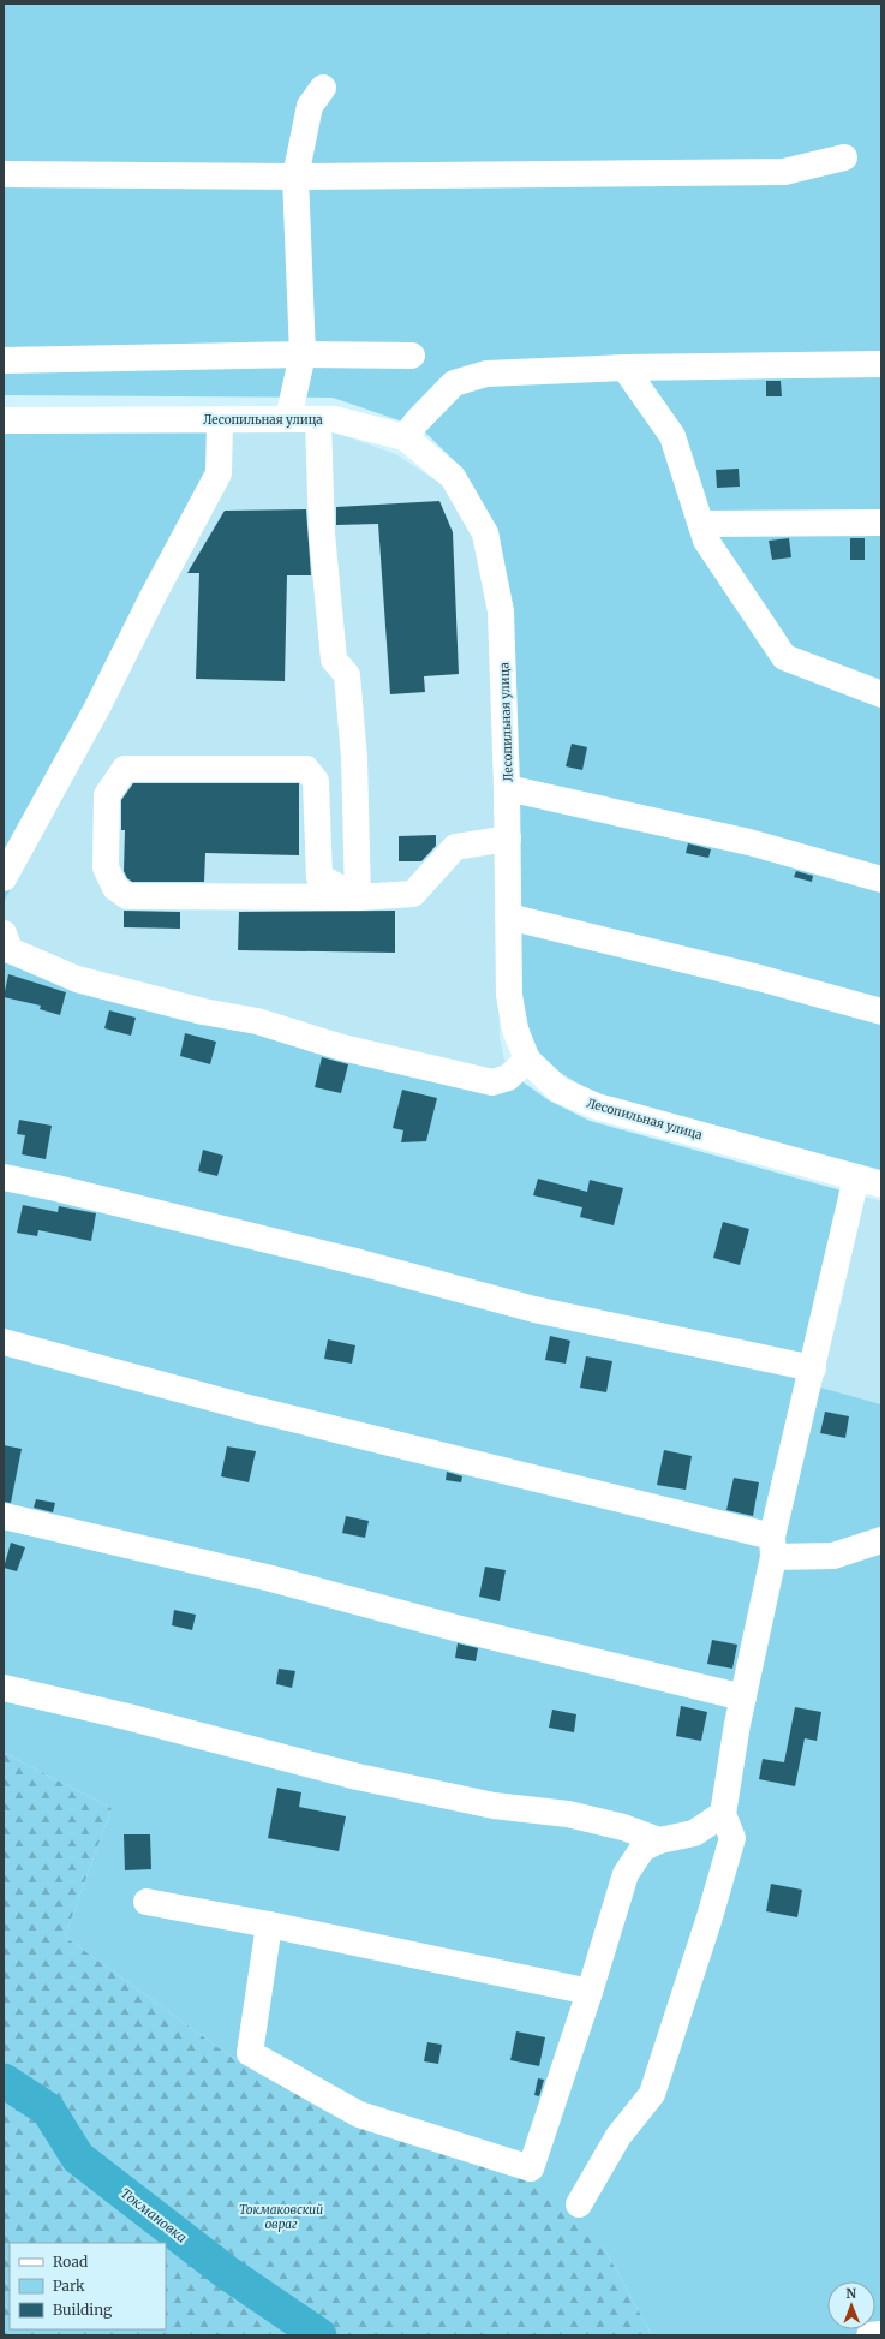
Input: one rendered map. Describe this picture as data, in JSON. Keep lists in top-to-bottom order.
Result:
{
  "streets": {
    "street": ["Лесопильная улица"]
  },
  "water": ["Токмановка"],
  "parks": ["Токмаковский овраг"],
  "legend": ["Road", "Park", "Building"],
  "north": "top"
}
